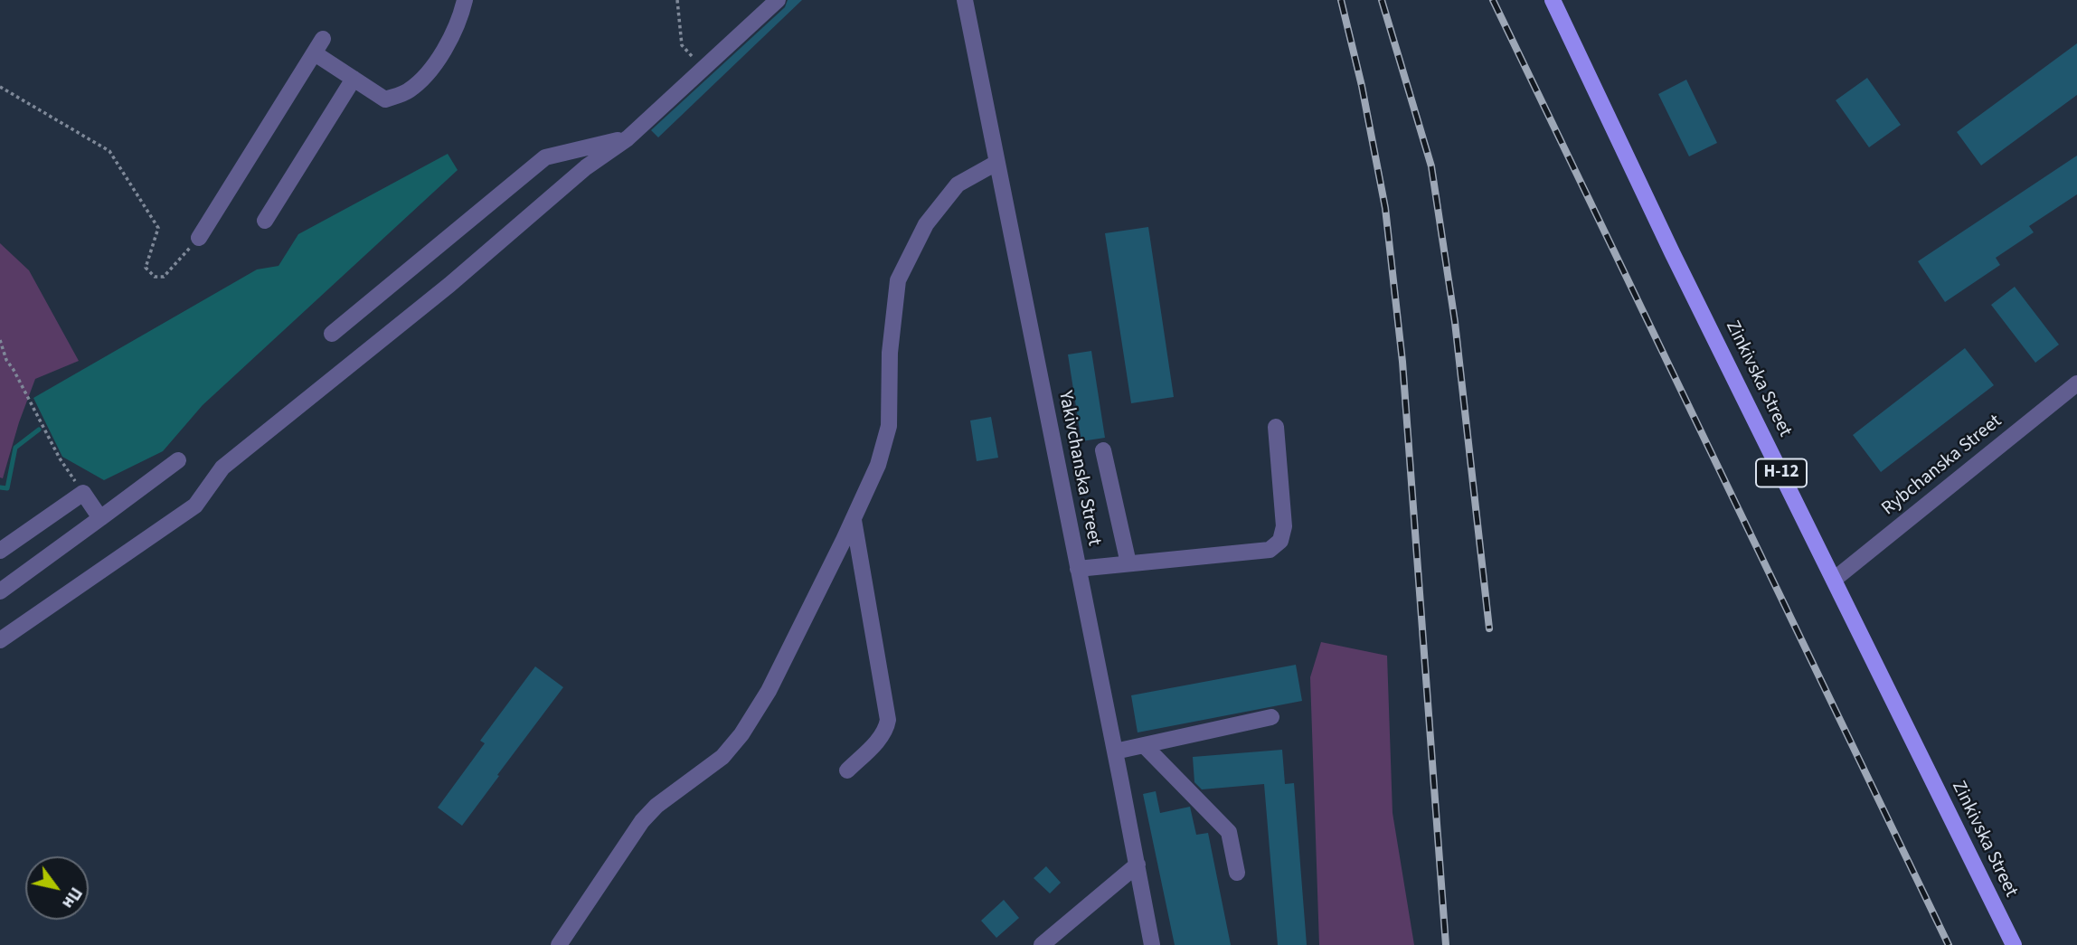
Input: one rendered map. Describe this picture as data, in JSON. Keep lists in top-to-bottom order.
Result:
{
  "streets": {
    "main road": ["Zinkivska Street", "Н-12"],
    "street": ["Rybchanska Street", "Yakivchanska Street"]
  },
  "crossings": [
    ["Zinkivska Street", "Rybchanska Street"]
  ],
  "north": "bottom right"
}
